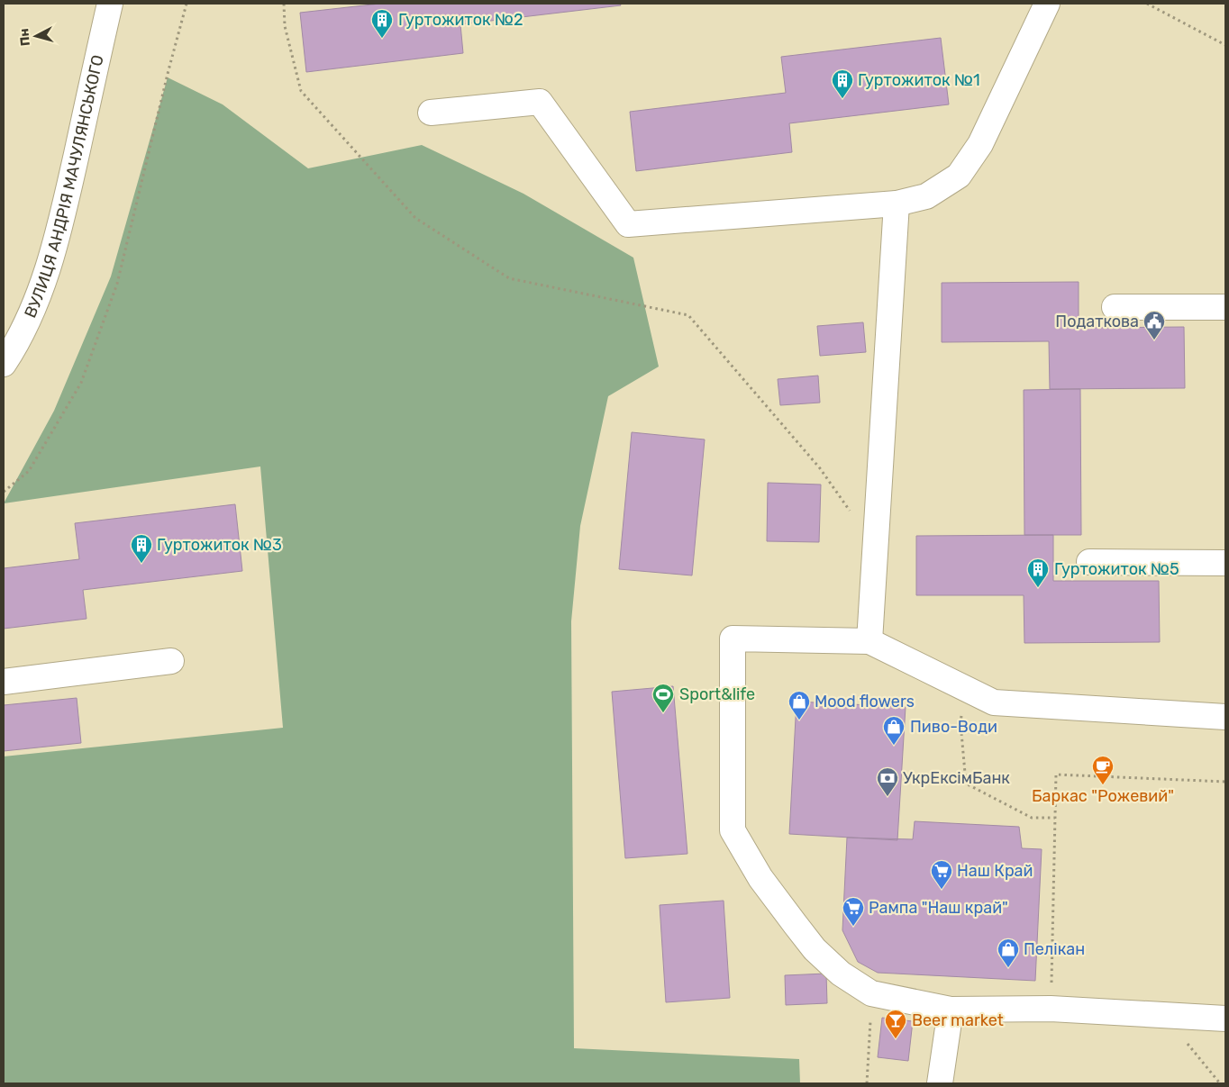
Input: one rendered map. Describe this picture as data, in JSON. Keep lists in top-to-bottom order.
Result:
{
  "streets": {
    "street": ["ВУЛИЦЯ АНДРІЯ МАЧУЛЯНСЬКОГО"]
  },
  "places": {
    "building": [
      "Гуртожиток №2",
      "Гуртожиток №1",
      "Гуртожиток №3",
      "Гуртожиток №5"
    ],
    "public building": ["Податкова"],
    "sports": ["Sport&life"],
    "shop": ["Mood flowers", "Пиво-Води", "Пелікан"],
    "cafe": ["Баркас \"Рожевий\""],
    "bank": ["УкрЕксімБанк"],
    "supermarket": ["Наш Край", "Рампа \"Наш край\""],
    "bar": ["Beer market"]
  },
  "north": "left"
}
